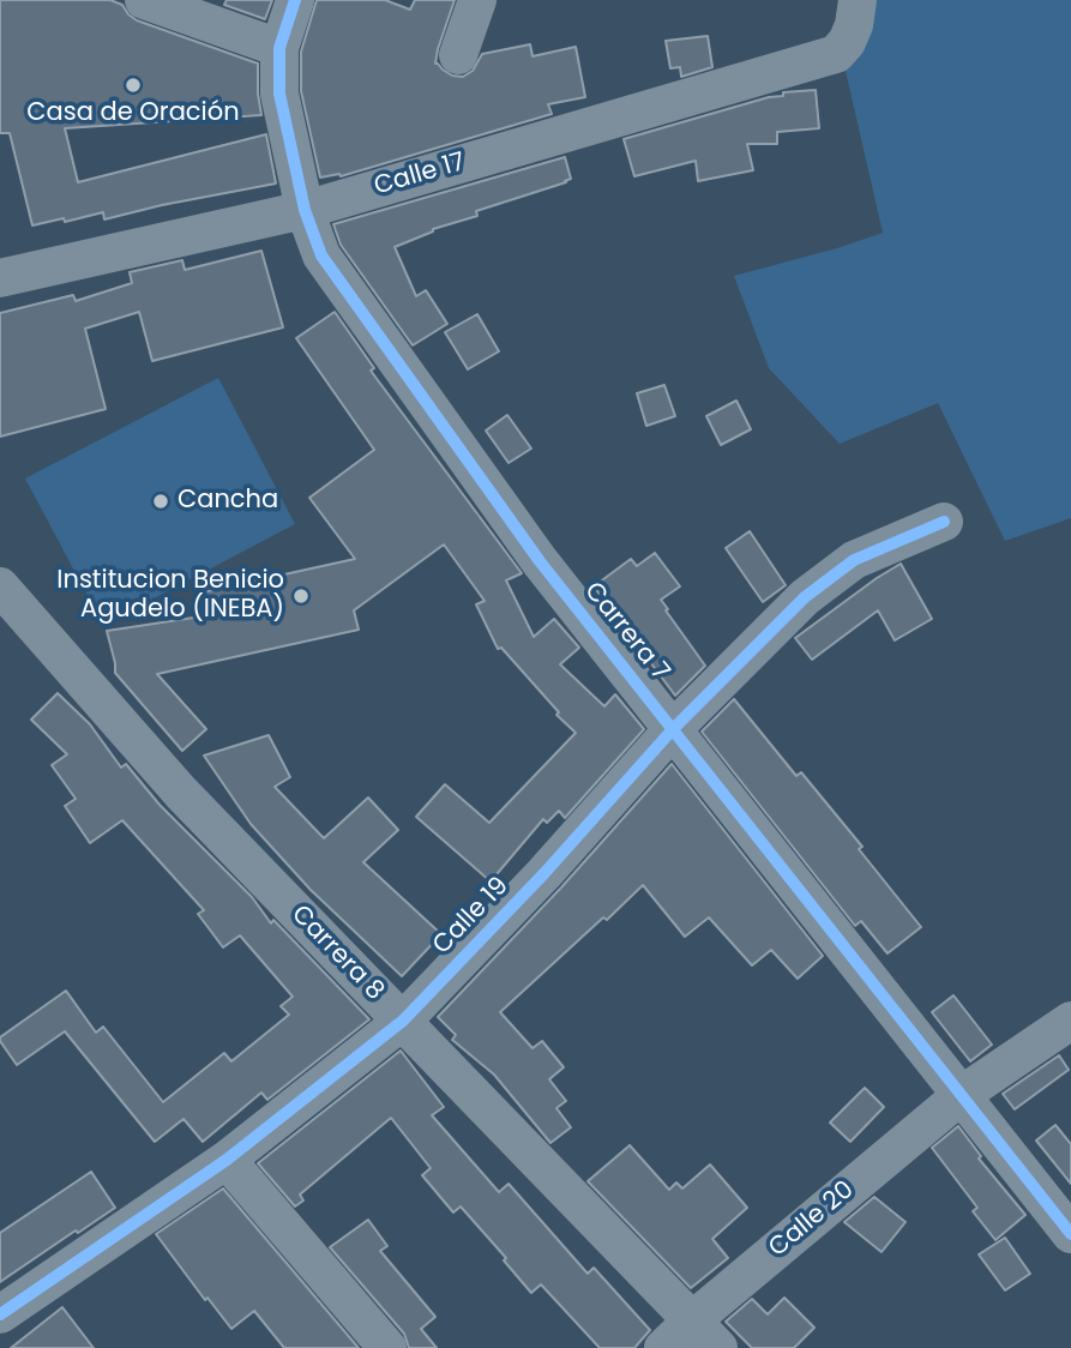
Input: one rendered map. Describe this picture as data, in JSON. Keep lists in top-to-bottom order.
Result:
{
  "streets": {
    "street": [
      "Calle 17",
      "Carrera 7",
      "Calle 19",
      "Carrera 8",
      "Calle 20"
    ]
  },
  "crossings": [
    ["Calle 17", "Carrera 7"],
    ["Carrera 7", "Calle 19"],
    ["Carrera 7", "Calle 20"],
    ["Calle 19", "Carrera 8"],
    ["Carrera 8", "Calle 20"]
  ],
  "places": ["Casa de Oración", "Cancha", "Institucion Benicio Agudelo (INEBA)"]
}
